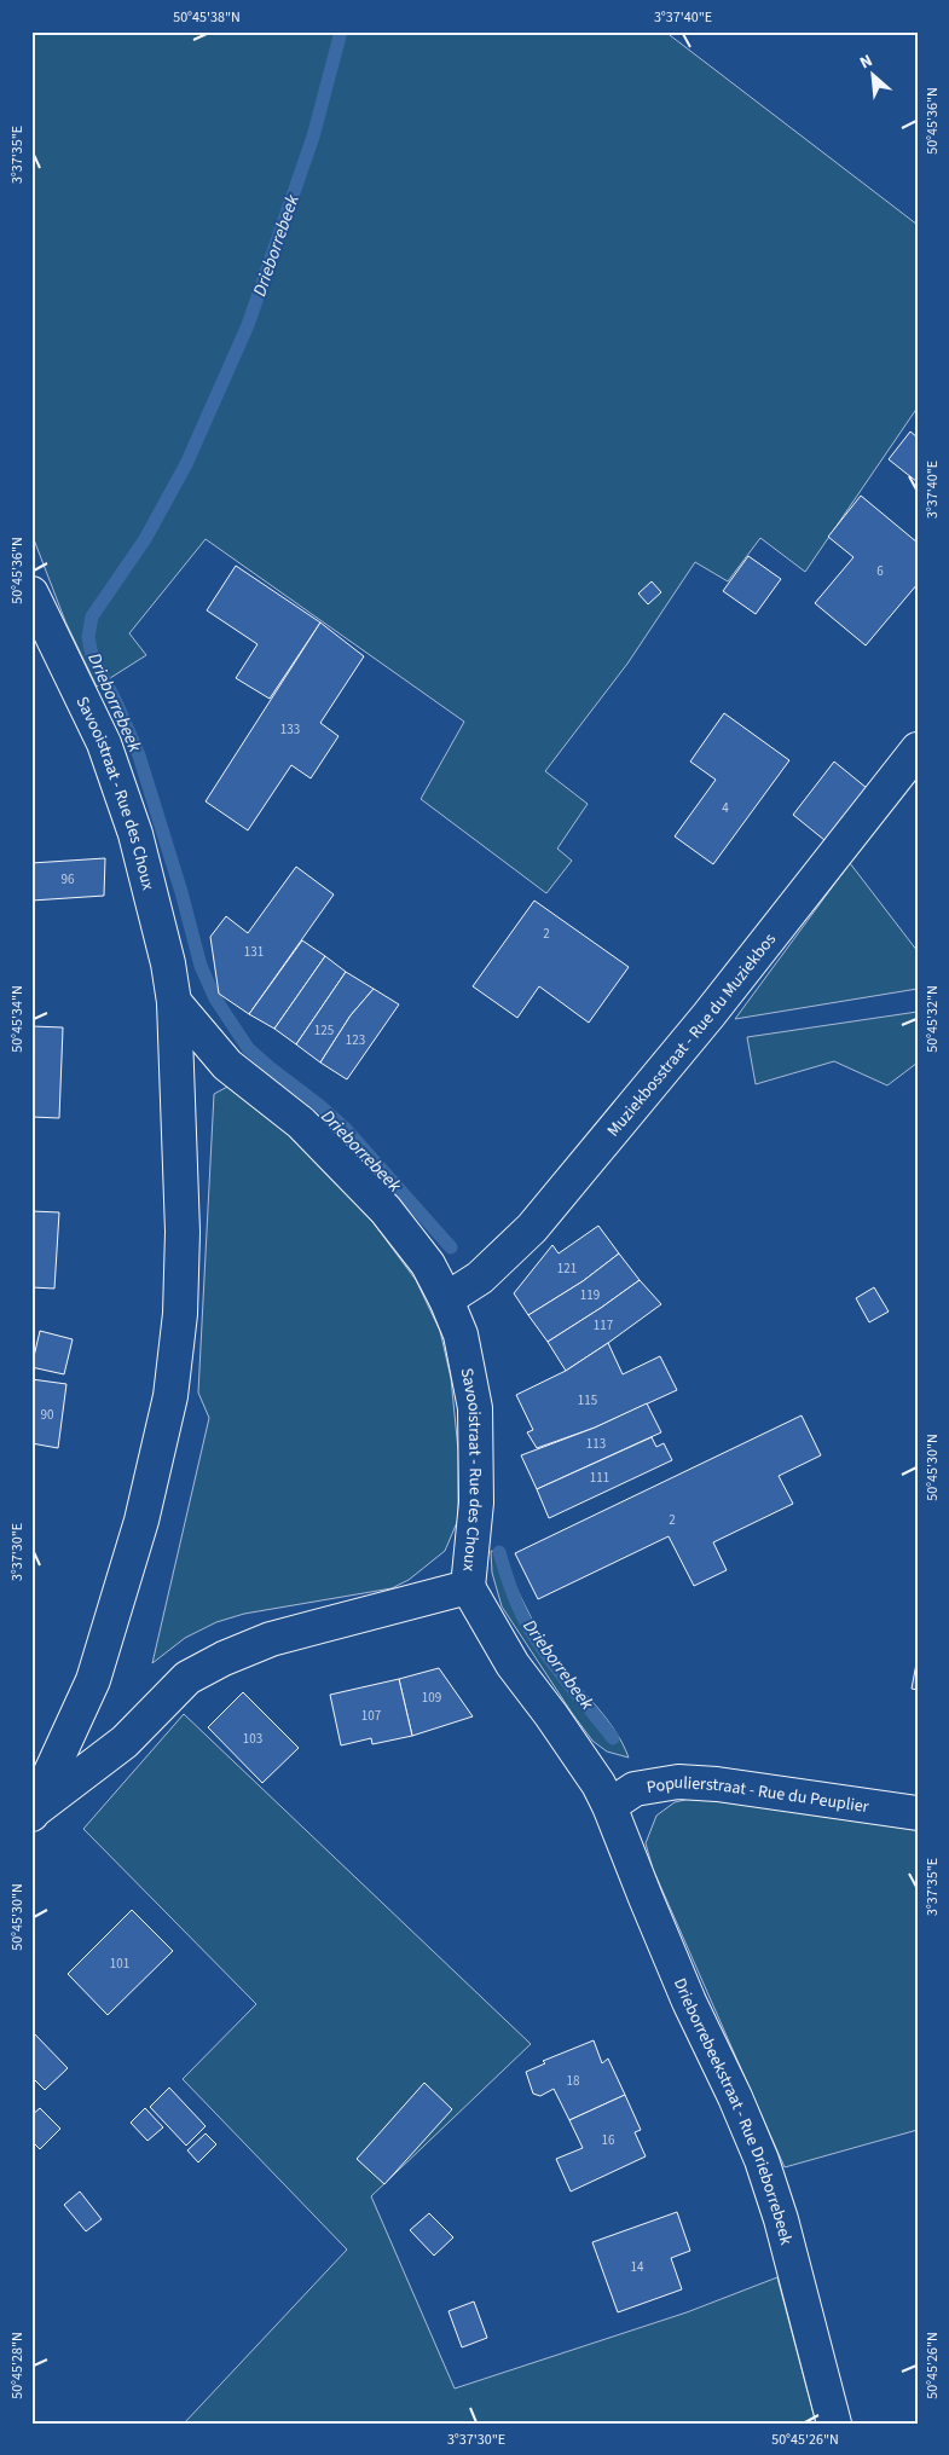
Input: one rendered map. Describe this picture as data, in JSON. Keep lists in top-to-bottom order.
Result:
{
  "streets": {
    "street": [
      "Savooistraat - Rue des Choux",
      "Muziekbosstraat - Rue du Muziekbos",
      "Populierstraat - Rue du Peuplier",
      "Drieborrebeekstraat - Rue Drieborrebeek"
    ]
  },
  "crossings": [
    ["Savooistraat - Rue des Choux", "Muziekbosstraat - Rue du Muziekbos"],
    ["Populierstraat - Rue du Peuplier", "Drieborrebeekstraat - Rue Drieborrebeek"]
  ],
  "water": ["Drieborrebeek"],
  "house_numbers": [
    "6",
    "133",
    "4",
    "96",
    "2",
    "131",
    "125",
    "123",
    "121",
    "119",
    "117",
    "115",
    "90",
    "113",
    "111",
    "2",
    "109",
    "107",
    "103",
    "101",
    "18",
    "16",
    "14"
  ],
  "north": "top left",
  "coordinates": [
    "50°45'38\"N",
    "3°37'40\"E",
    "50°45'36\"N",
    "3°37'35\"E",
    "50°45'32\"N",
    "50°45'34\"N",
    "50°45'30\"N",
    "3°37'30\"E",
    "50°45'26\"N",
    "50°45'28\"N"
  ]
}
